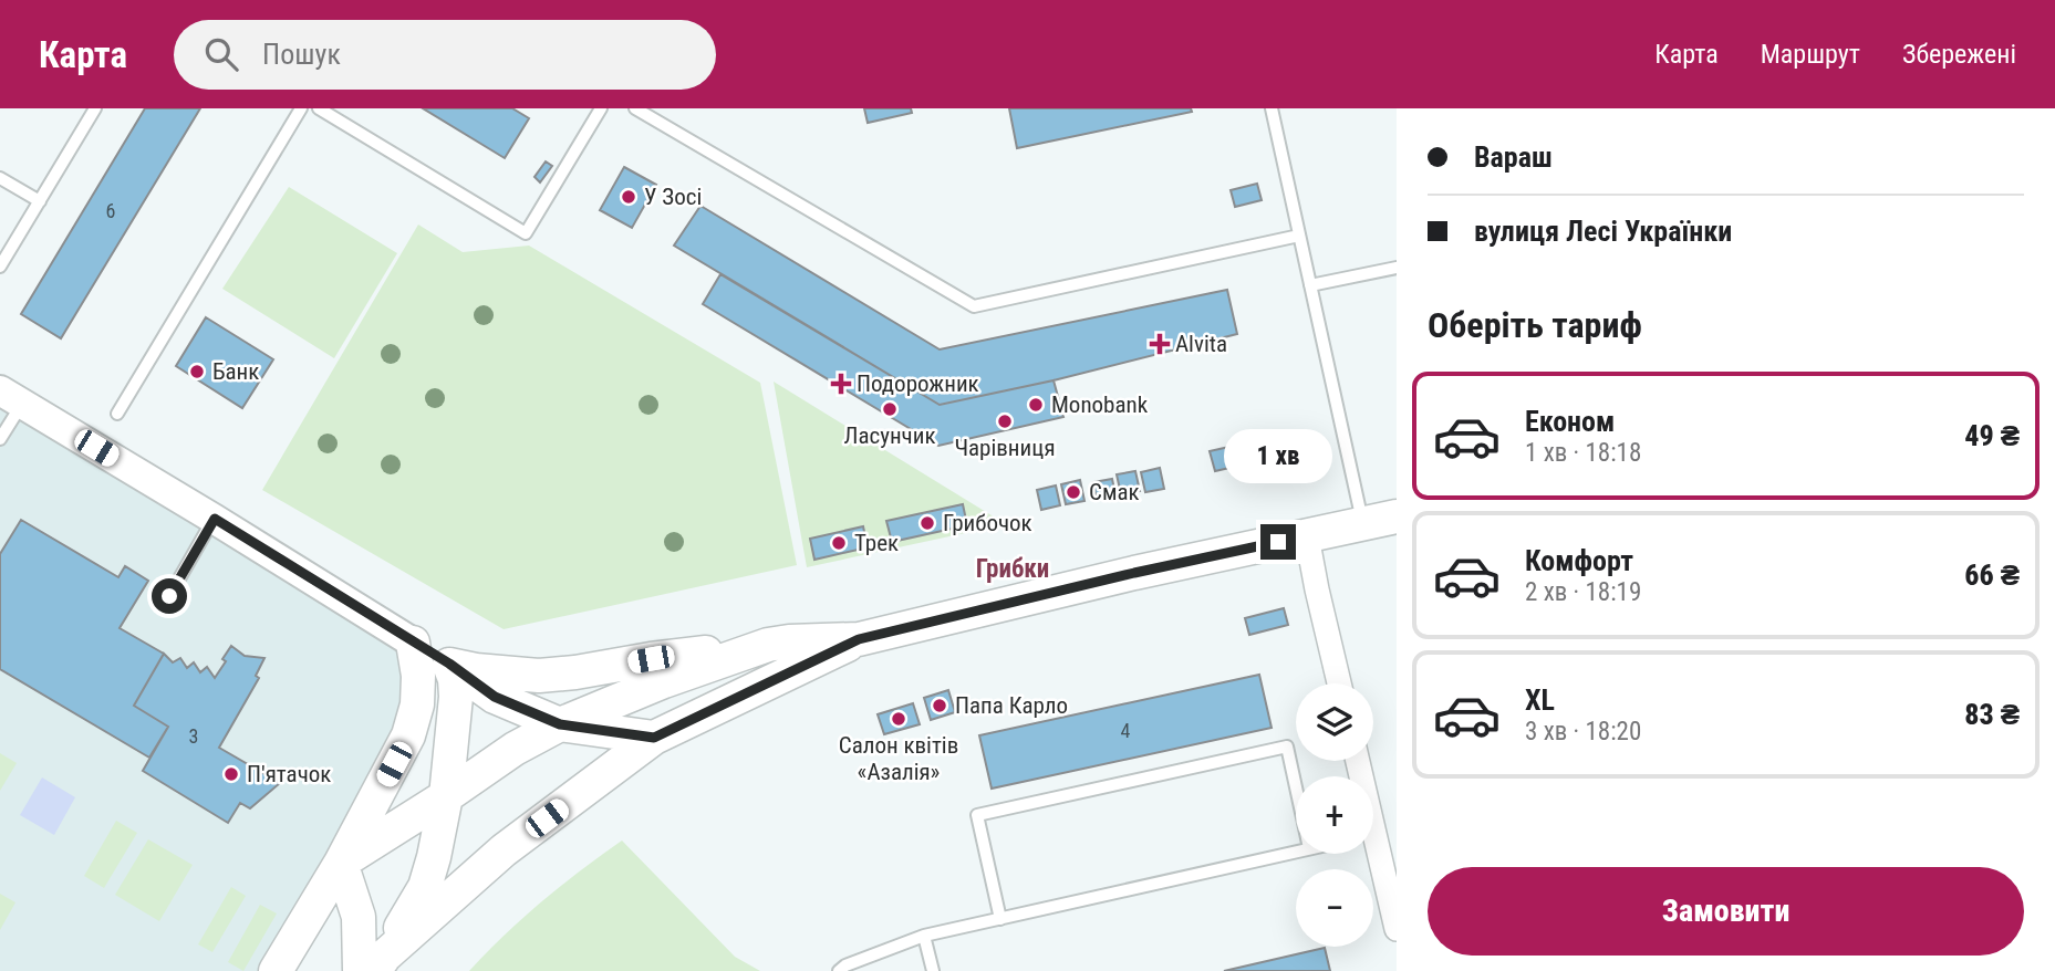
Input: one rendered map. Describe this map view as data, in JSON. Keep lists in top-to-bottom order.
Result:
{
  "districts": ["Грибки"],
  "places": {
    "other": [
      "У Зосі",
      "Банк",
      "Monobank",
      "Ласунчик",
      "Чарівниця",
      "Смак",
      "Грибочок",
      "Трек",
      "Папа Карло",
      "Салон квітів «Азалія»",
      "П'ятачок"
    ],
    "health": ["Alvita", "Подорожник"]
  },
  "house_numbers": ["6", "4", "3"],
  "page": {
    "header": "Карта",
    "search": "Пошук",
    "nav": ["Карта", "Маршрут", "Збережені"],
    "banner": ["Вараш", "вулиця Лесі Українки"],
    "heading": "Оберіть тариф",
    "list": [
      {
        "name": "Економ",
        "note": "1 хв · 18:18",
        "value": "49 ₴"
      },
      {
        "name": "Комфорт",
        "note": "2 хв · 18:19",
        "value": "66 ₴"
      },
      {
        "name": "XL",
        "note": "3 хв · 18:20",
        "value": "83 ₴"
      }
    ],
    "bubble": "1 хв",
    "map_buttons": ["+", "−"],
    "buttons": "Замовити"
  }
}
